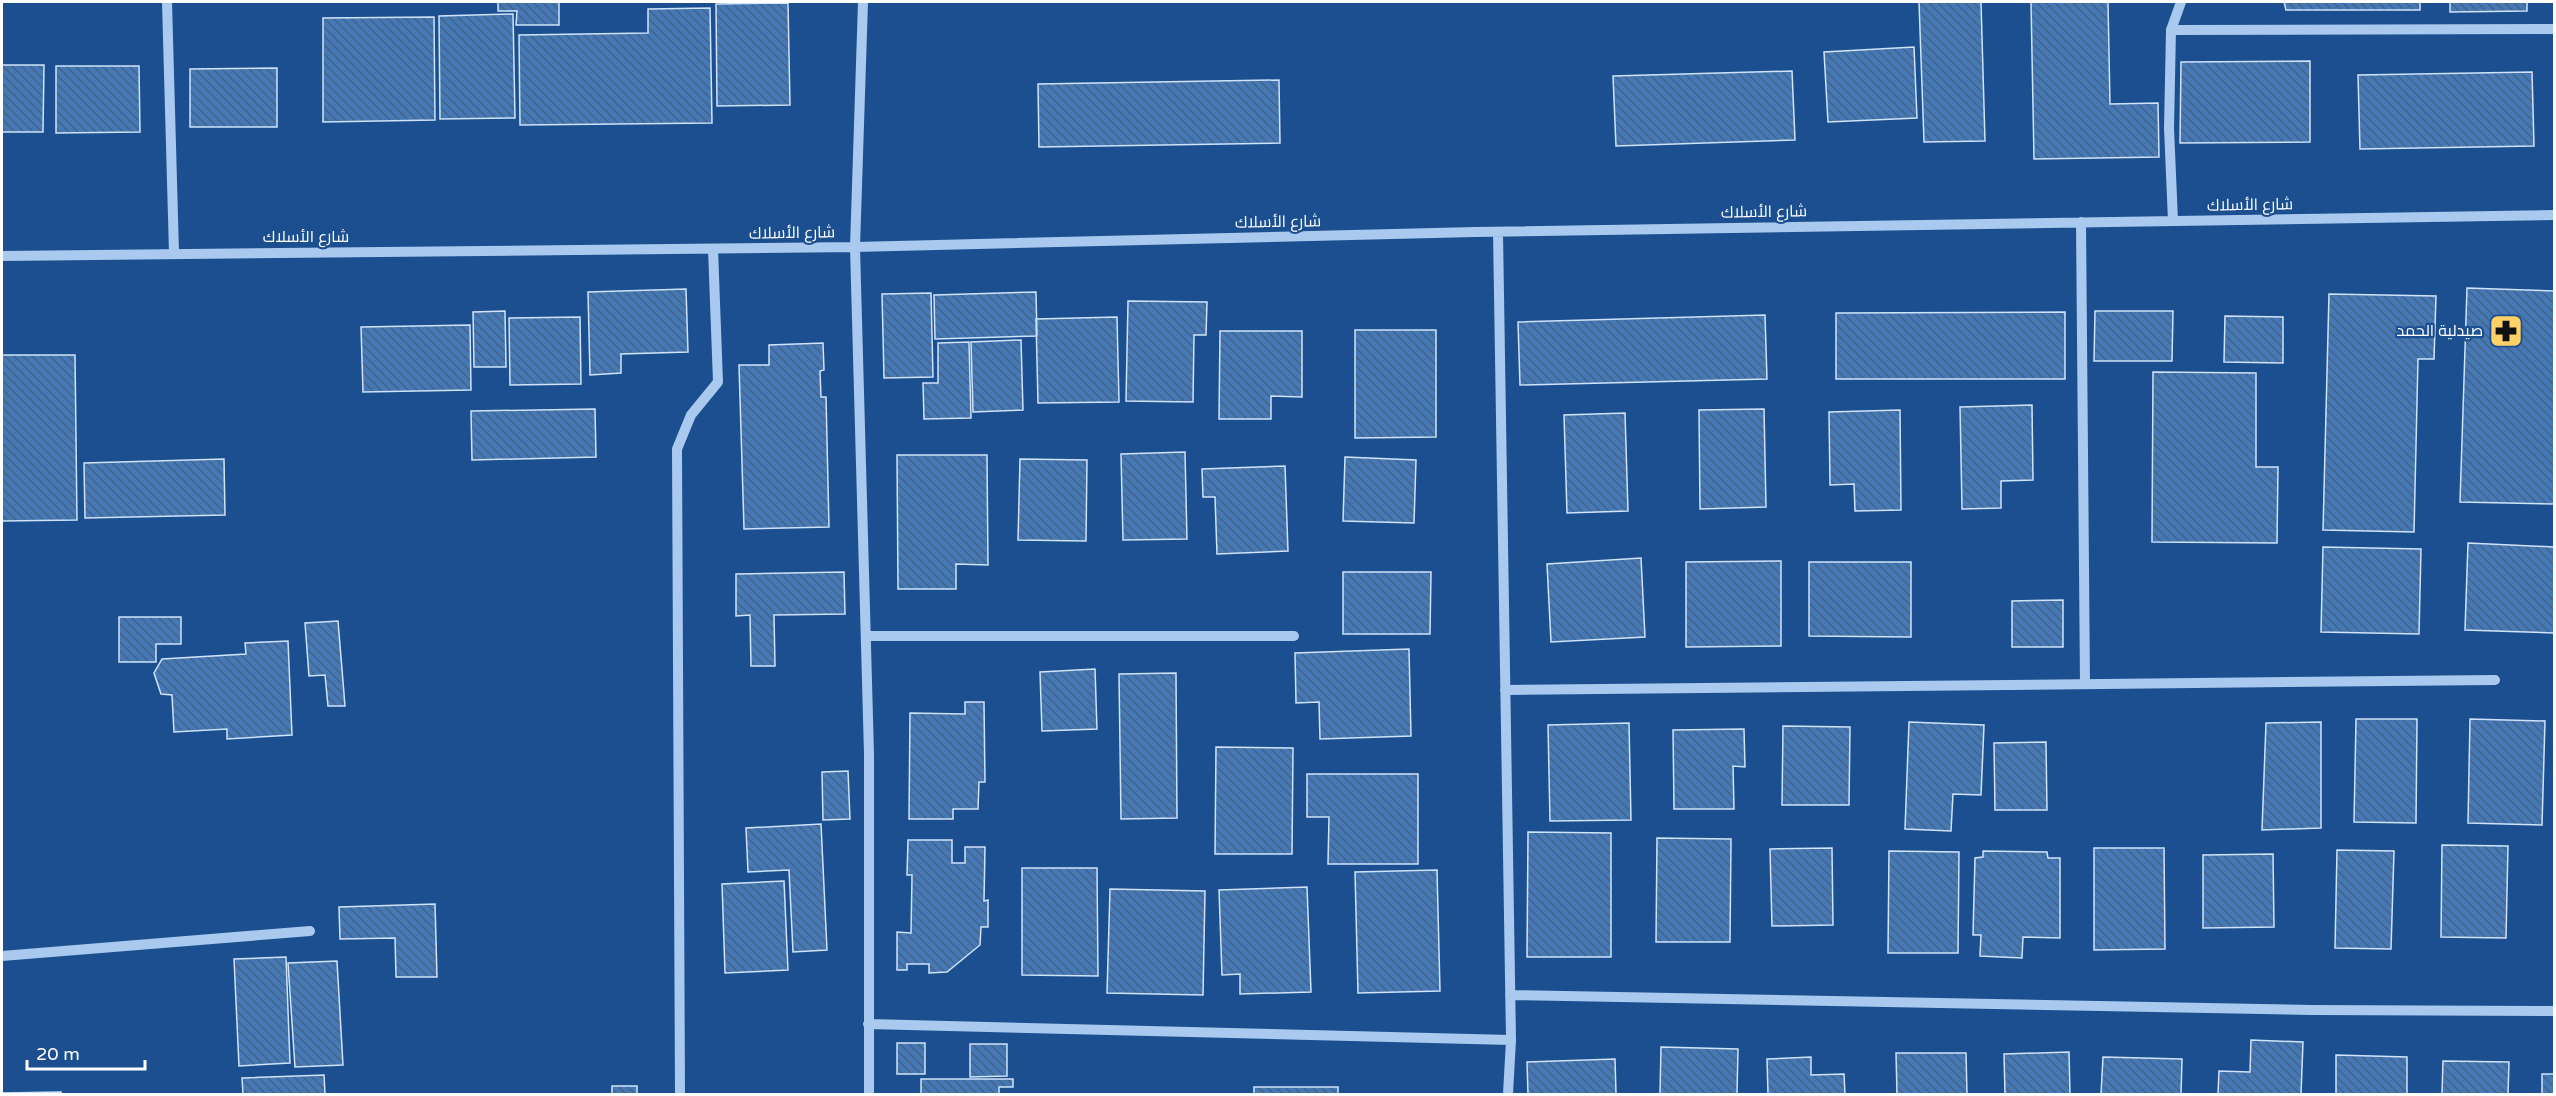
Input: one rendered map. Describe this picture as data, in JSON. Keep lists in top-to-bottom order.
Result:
{
  "streets": {
    "street": ["شارع الأسلاك"]
  },
  "places": {
    "pharmacy": ["صيدلية الحمد"]
  },
  "scale_bar": "20 m"
}
